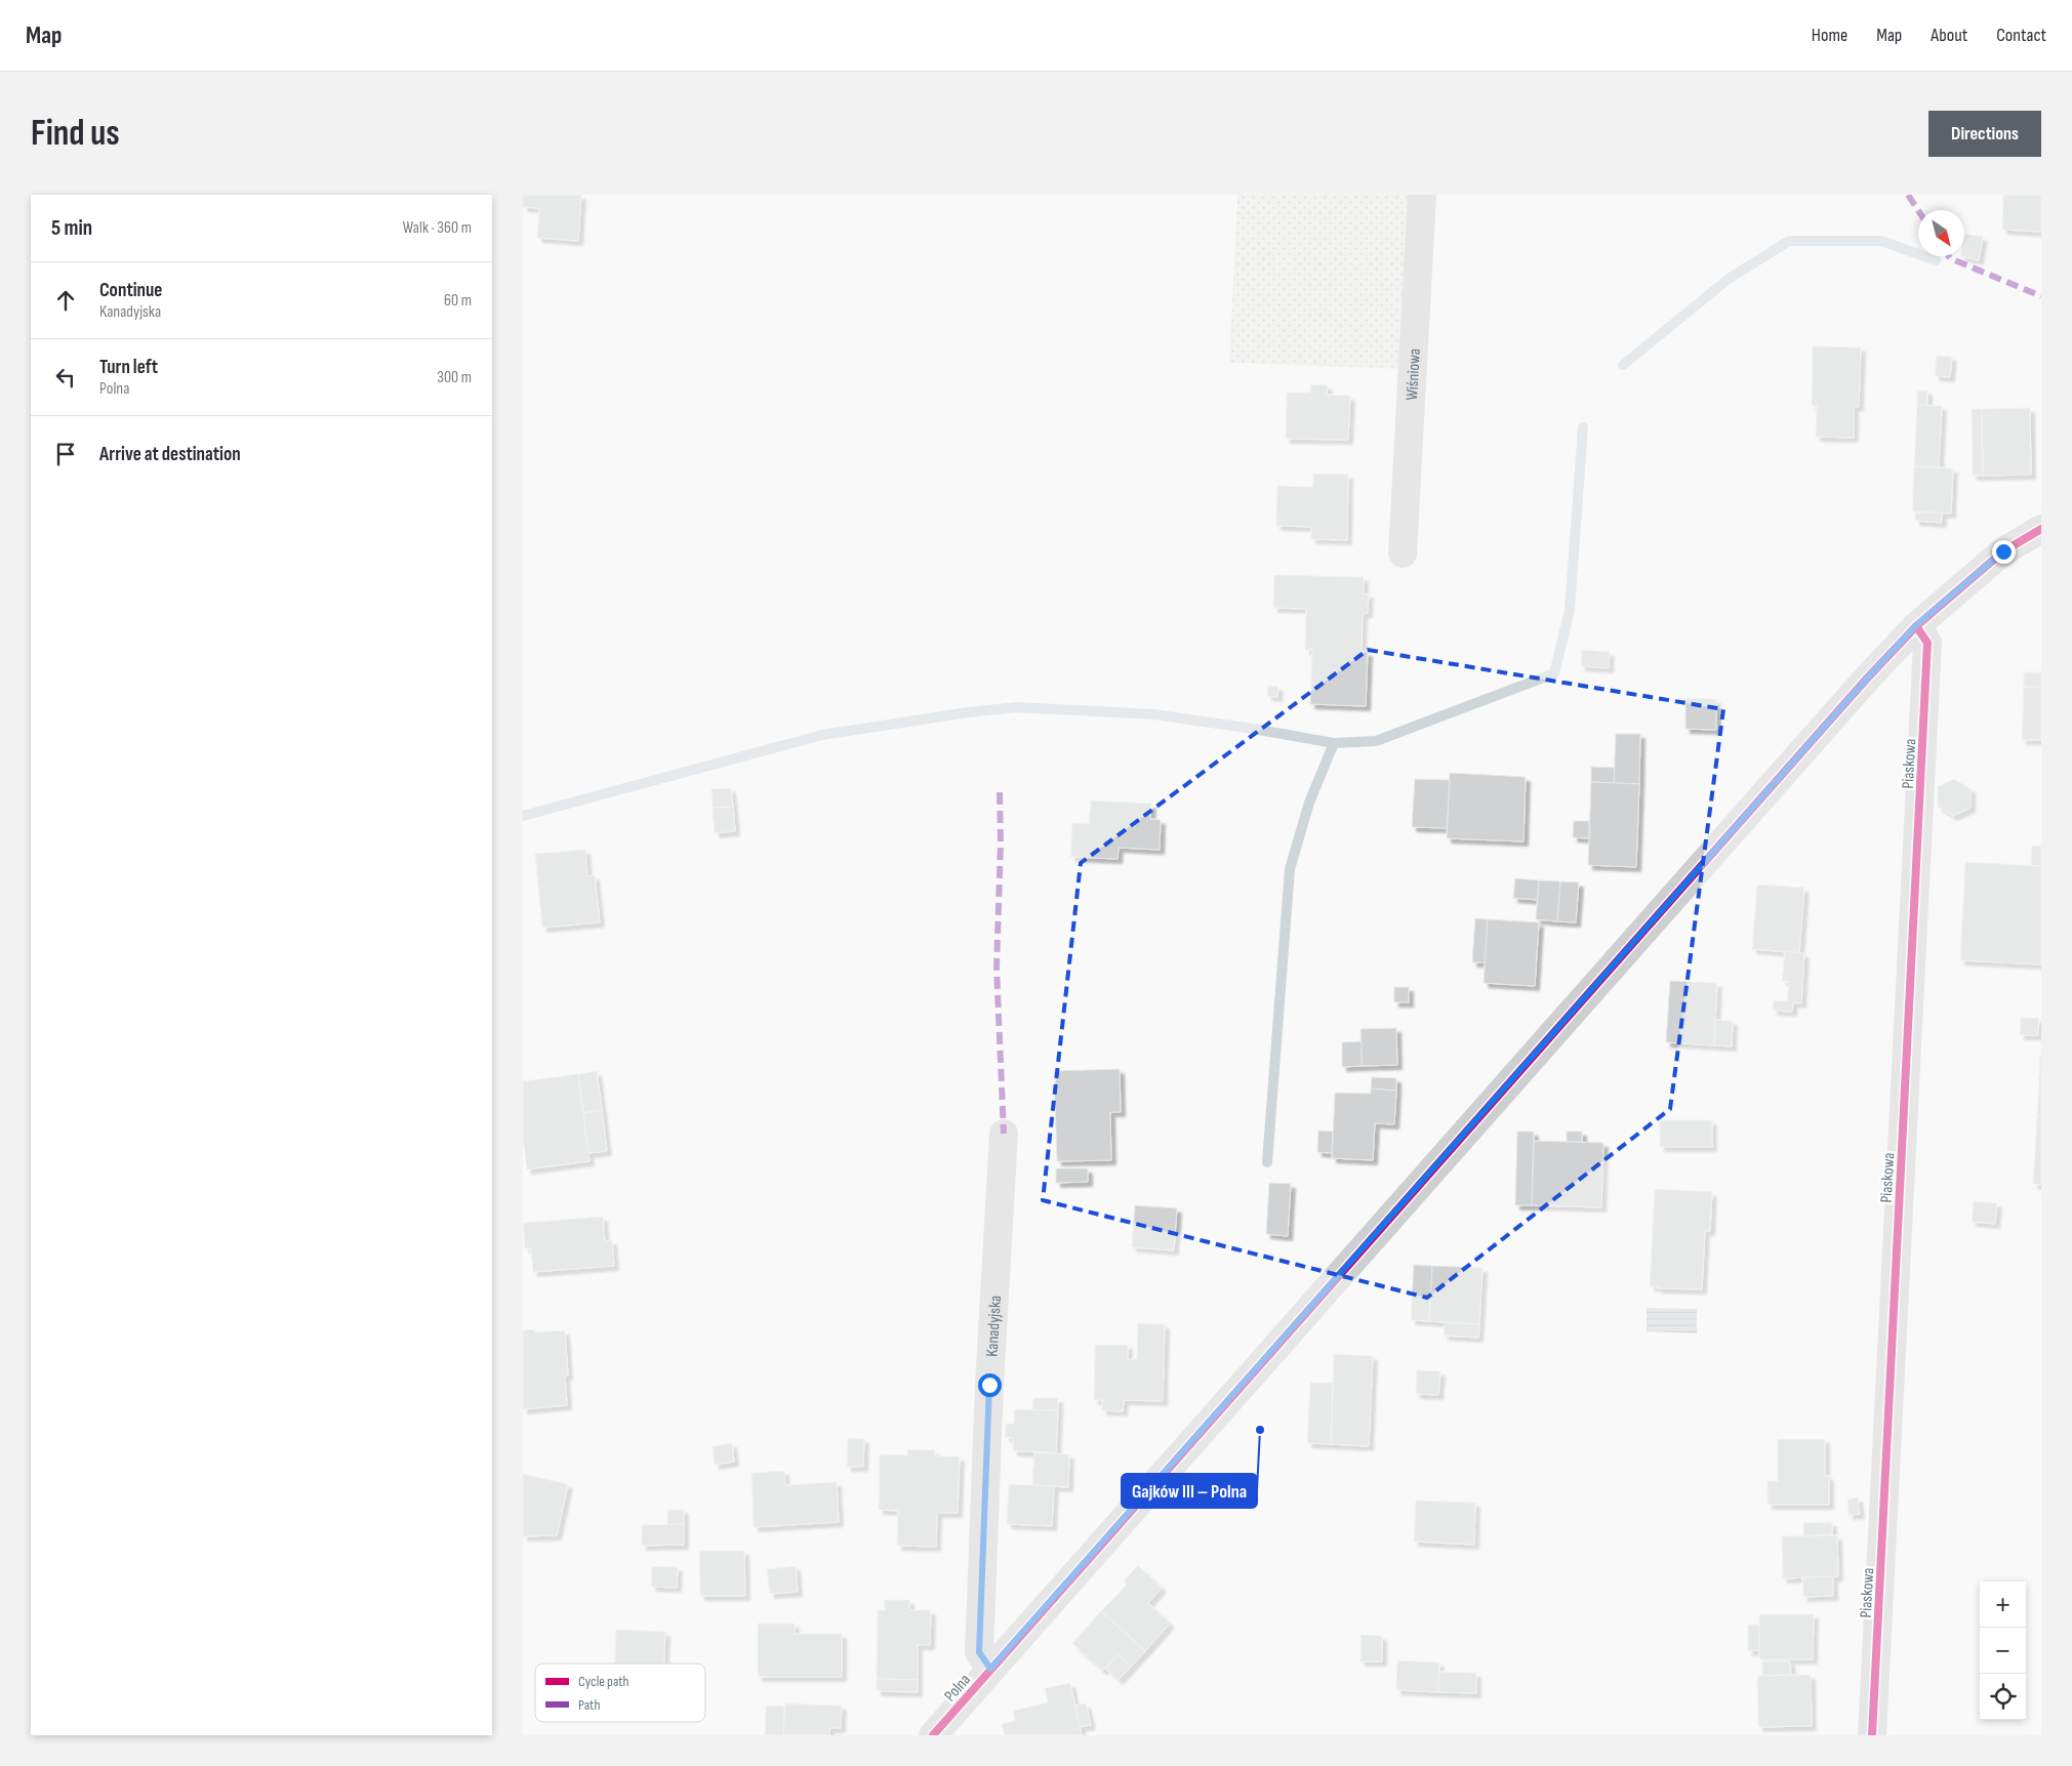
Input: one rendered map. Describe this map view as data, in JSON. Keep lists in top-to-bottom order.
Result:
{
  "streets": {
    "street": [
      "Wiśniowa",
      "Piaskowa",
      "Kanadyjska",
      "Polna"
    ]
  },
  "crossings": [
    ["Piaskowa", "Polna"],
    ["Kanadyjska", "Polna"]
  ],
  "places": ["Gajków III – Polna"],
  "legend": ["Cycle path", "Path"],
  "north": "bottom right",
  "page": {
    "header": "Map",
    "nav": [
      "Home",
      "Map",
      "About",
      "Contact"
    ],
    "buttons": "Directions",
    "title": "Find us",
    "heading": ["5 min", "Walk · 360 m"],
    "list": [
      ["Continue", "Kanadyjska", "60 m"],
      ["Turn left", "Polna", "300 m"],
      "Arrive at destination"
    ],
    "map_buttons": ["+", "−"]
  }
}
